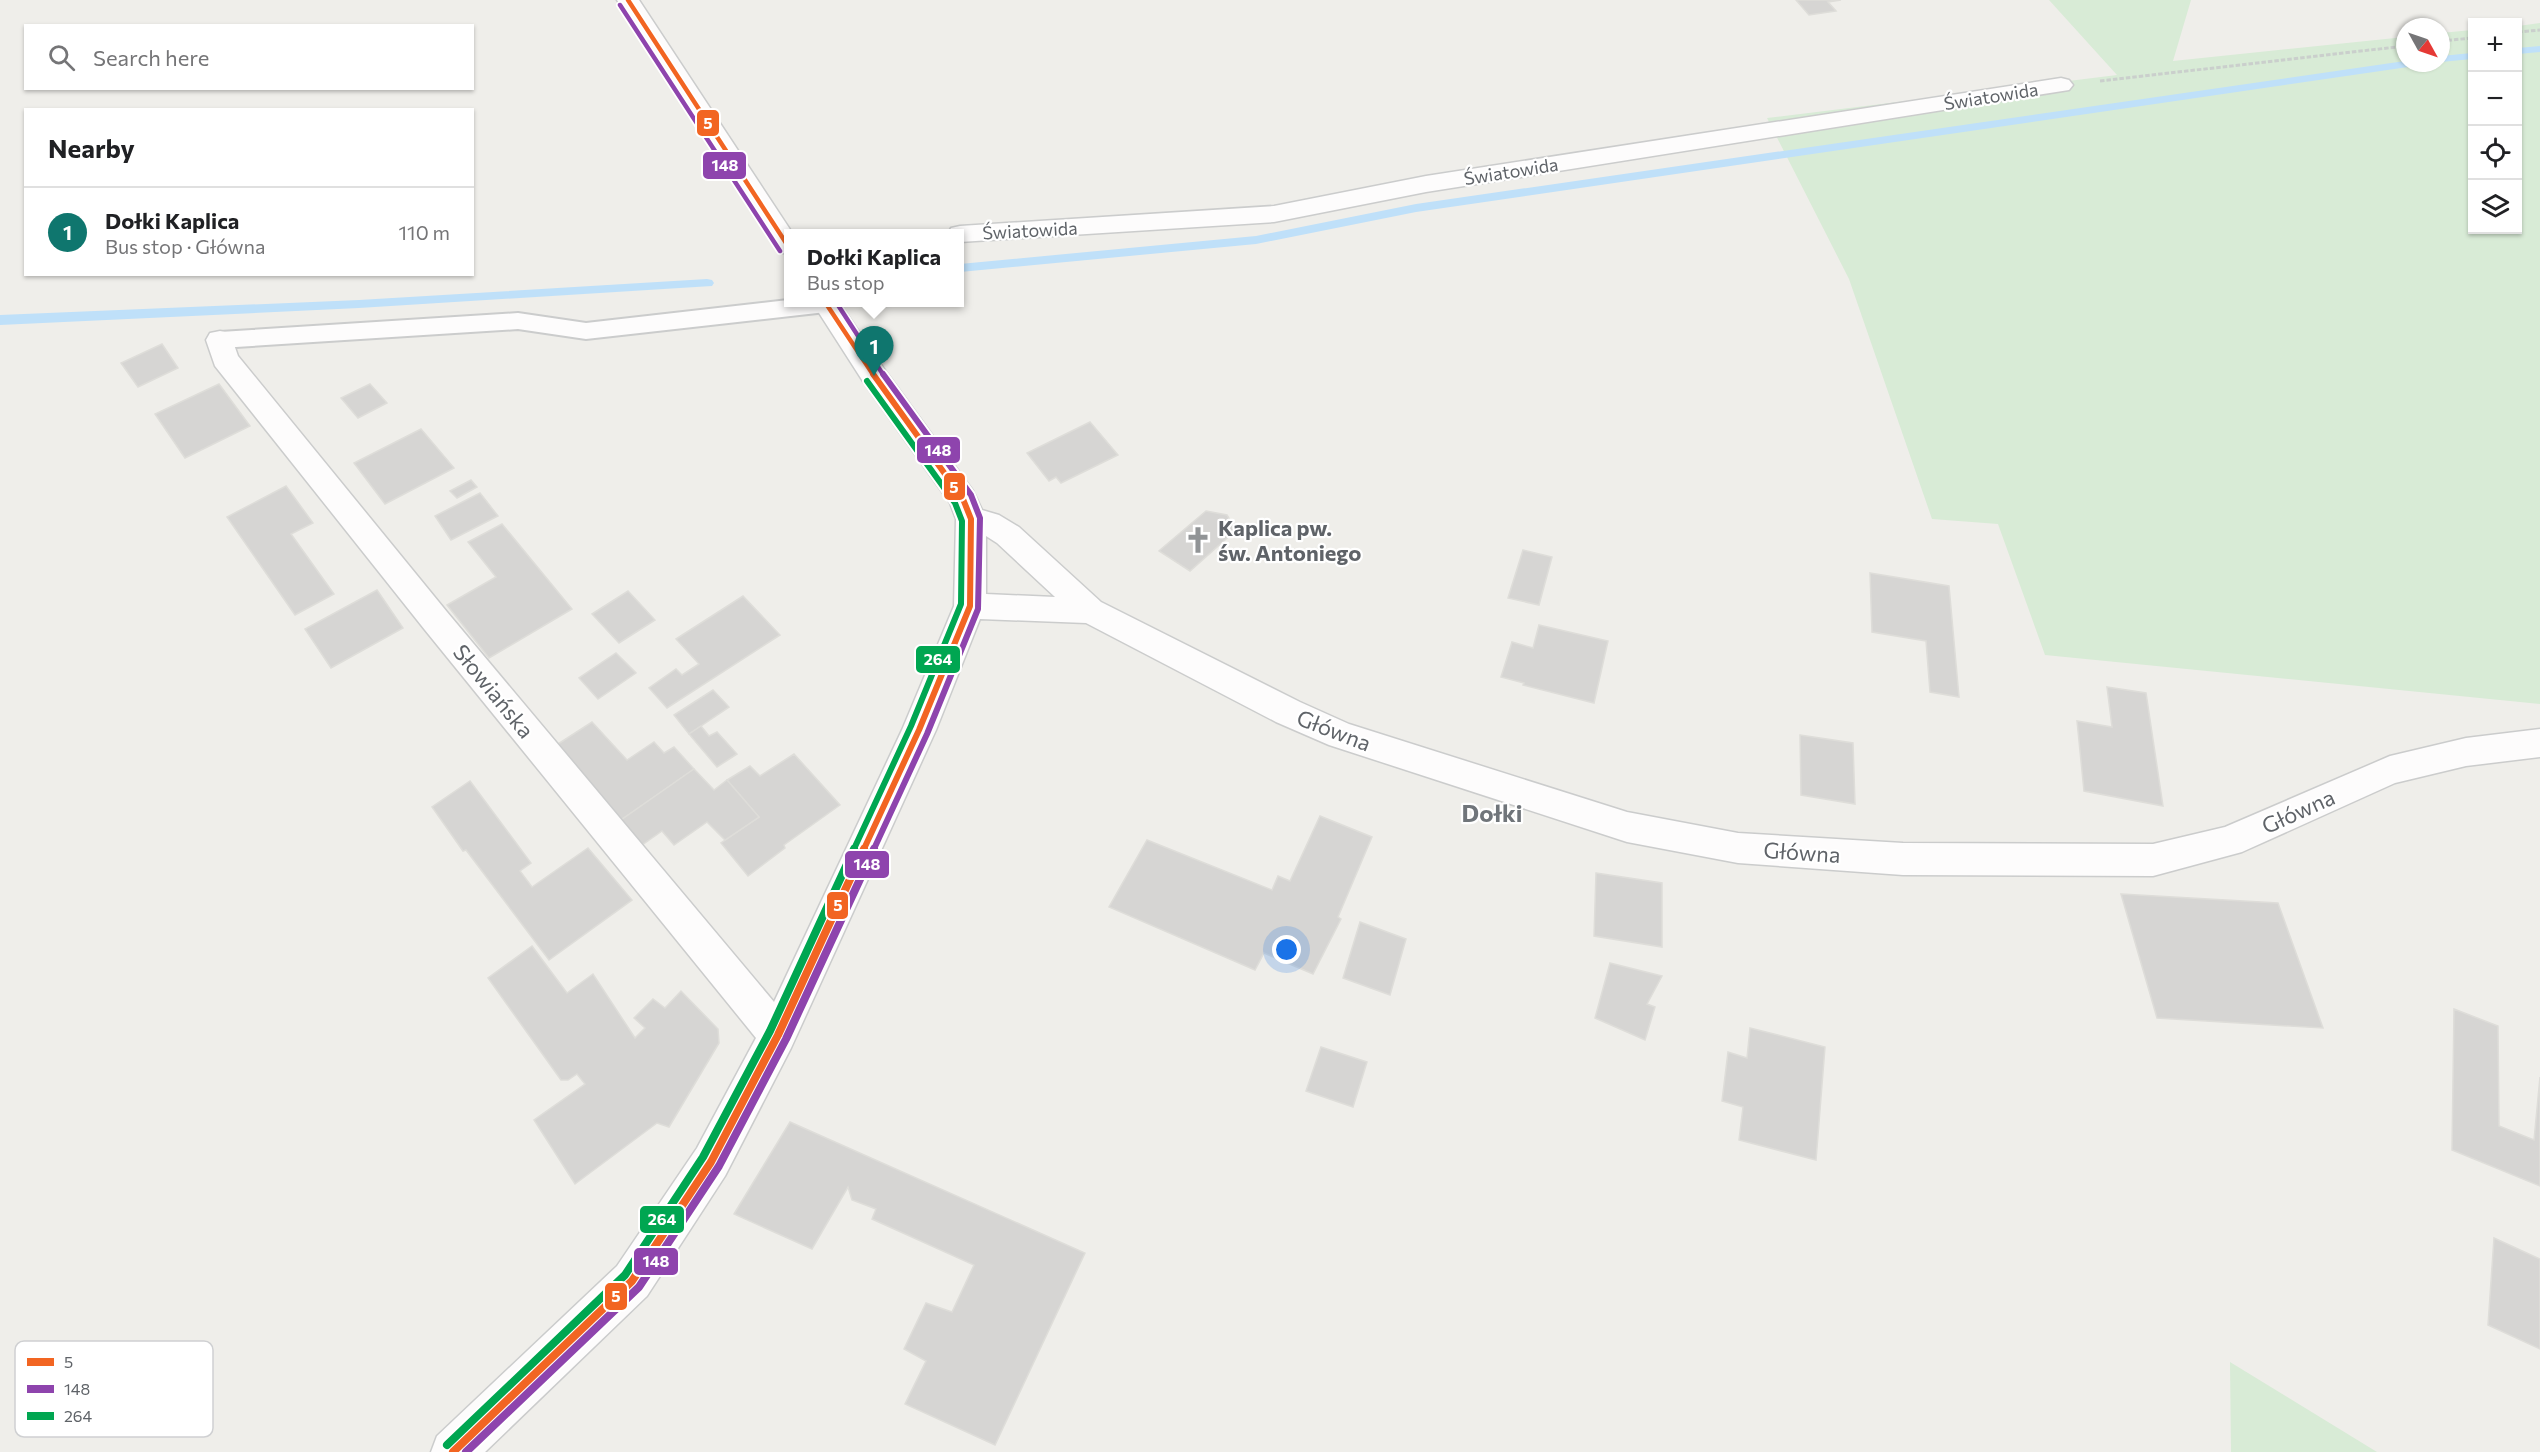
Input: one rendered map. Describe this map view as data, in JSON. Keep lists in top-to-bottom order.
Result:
{
  "streets": {
    "street": ["Światowida", "Słowiańska", "Główna"]
  },
  "districts": ["Dołki"],
  "places": {
    "church": ["Kaplica pw. św. Antoniego"]
  },
  "lines": ["transit line 5", "transit line 148", "transit line 264"],
  "legend": ["5", "148", "264"],
  "north": "bottom right",
  "page": {
    "map_buttons": ["+", "−"],
    "search": "Search here",
    "heading": "Nearby",
    "list": [
      {
        "mark": "1",
        "name": "Dołki Kaplica",
        "note": "Bus stop · Główna",
        "value": "110 m"
      }
    ],
    "popup": ["Dołki Kaplica", "Bus stop"],
    "pins": "1"
  }
}
